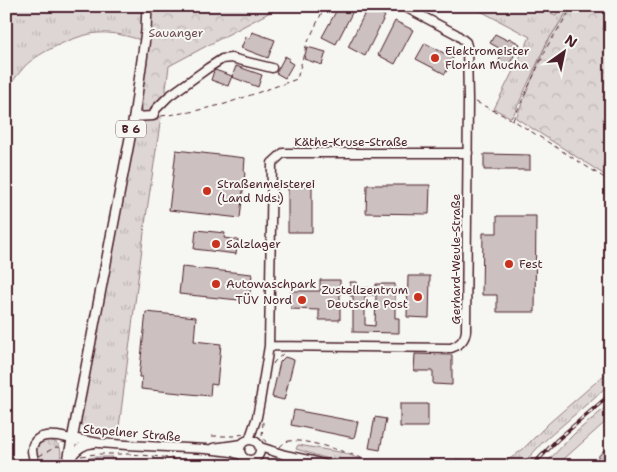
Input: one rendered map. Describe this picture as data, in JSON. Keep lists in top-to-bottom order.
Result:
{
  "streets": {
    "main road": ["B 6"],
    "street": ["Käthe-Kruse-Straße", "Gerhard-Weule-Straße", "Stapelner Straße"]
  },
  "crossings": [
    ["B 6", "Stapelner Straße"],
    ["Käthe-Kruse-Straße", "Gerhard-Weule-Straße"]
  ],
  "parks": ["Sauanger"],
  "places": [
    "Elektromeister Florian Mucha",
    "Straßenmeisterei (Land Nds.)",
    "Salzlager",
    "Fest",
    "Autowaschpark",
    "Zustellzentrum Deutsche Post",
    "TÜV Nord"
  ],
  "north": "top right"
}
